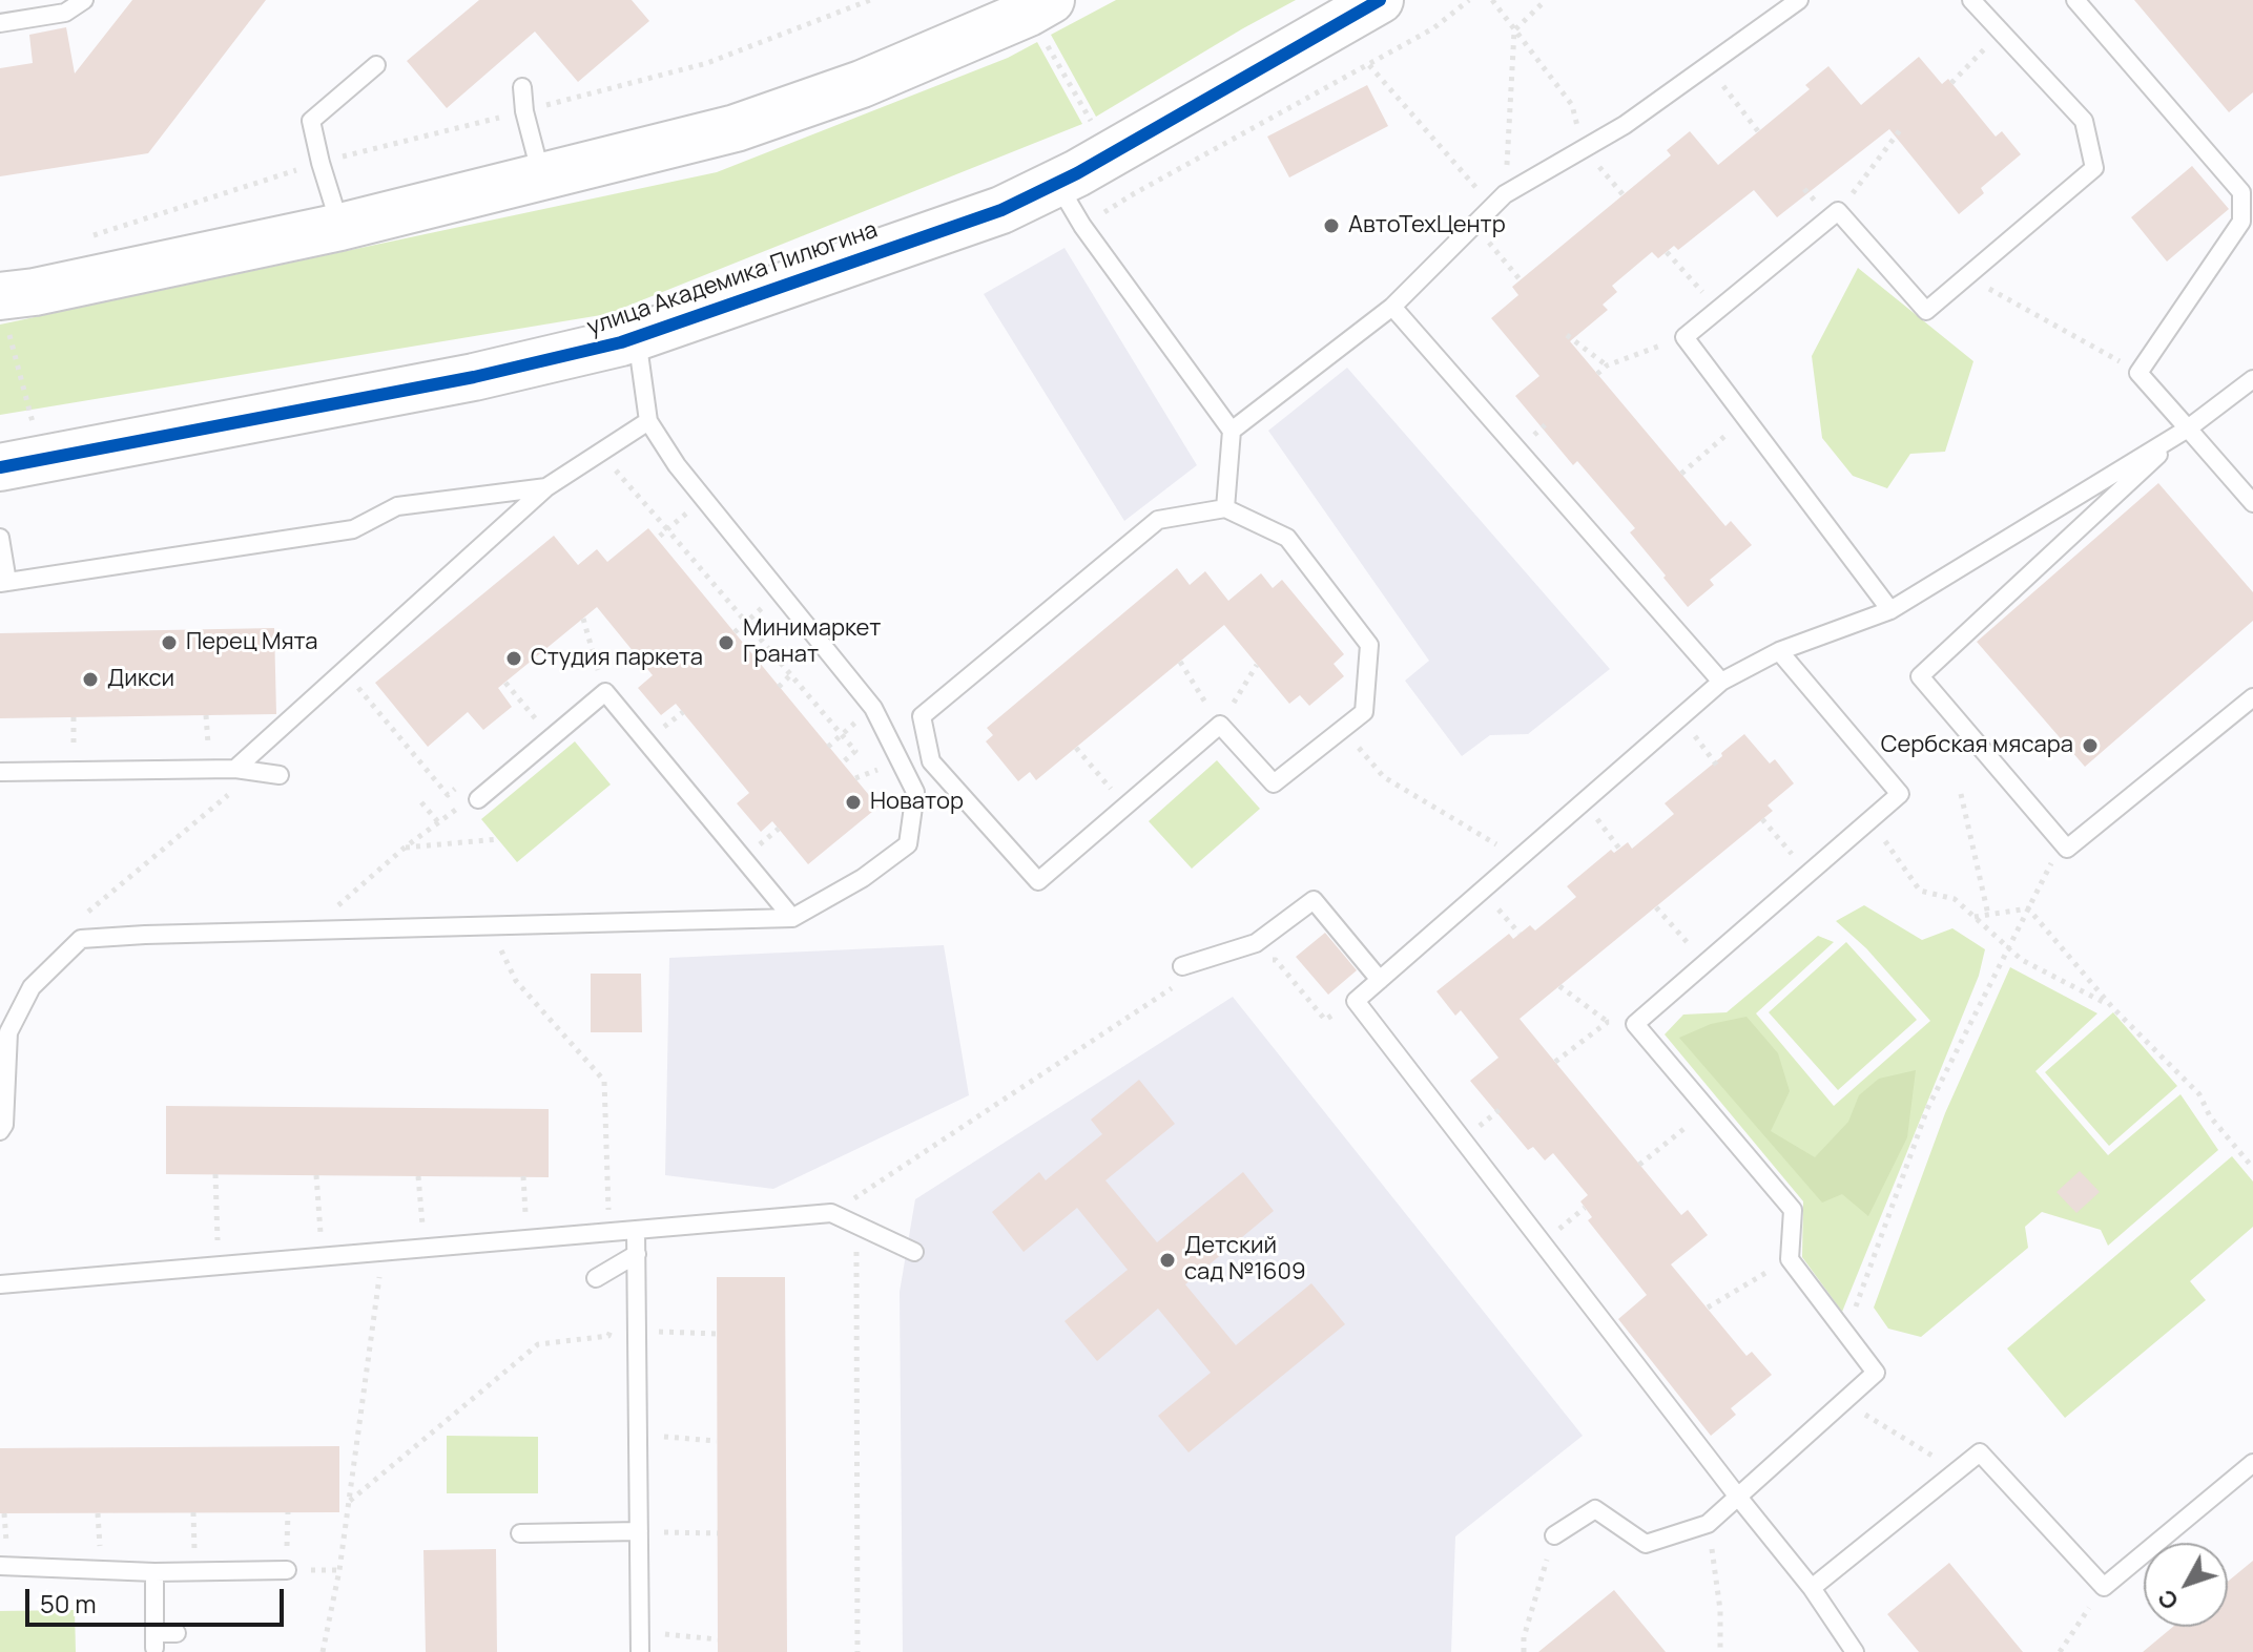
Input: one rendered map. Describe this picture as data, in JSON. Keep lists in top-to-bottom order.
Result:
{
  "streets": {
    "street": ["улица Академика Пилюгина"]
  },
  "places": [
    "АвтоТехЦентр",
    "Перец Мята",
    "Минимаркет Гранат",
    "Студия паркета",
    "Дикси",
    "Сербская мясара",
    "Новатор",
    "Детский сад №1609"
  ],
  "scale_bar": "50 m",
  "north": "bottom left"
}
